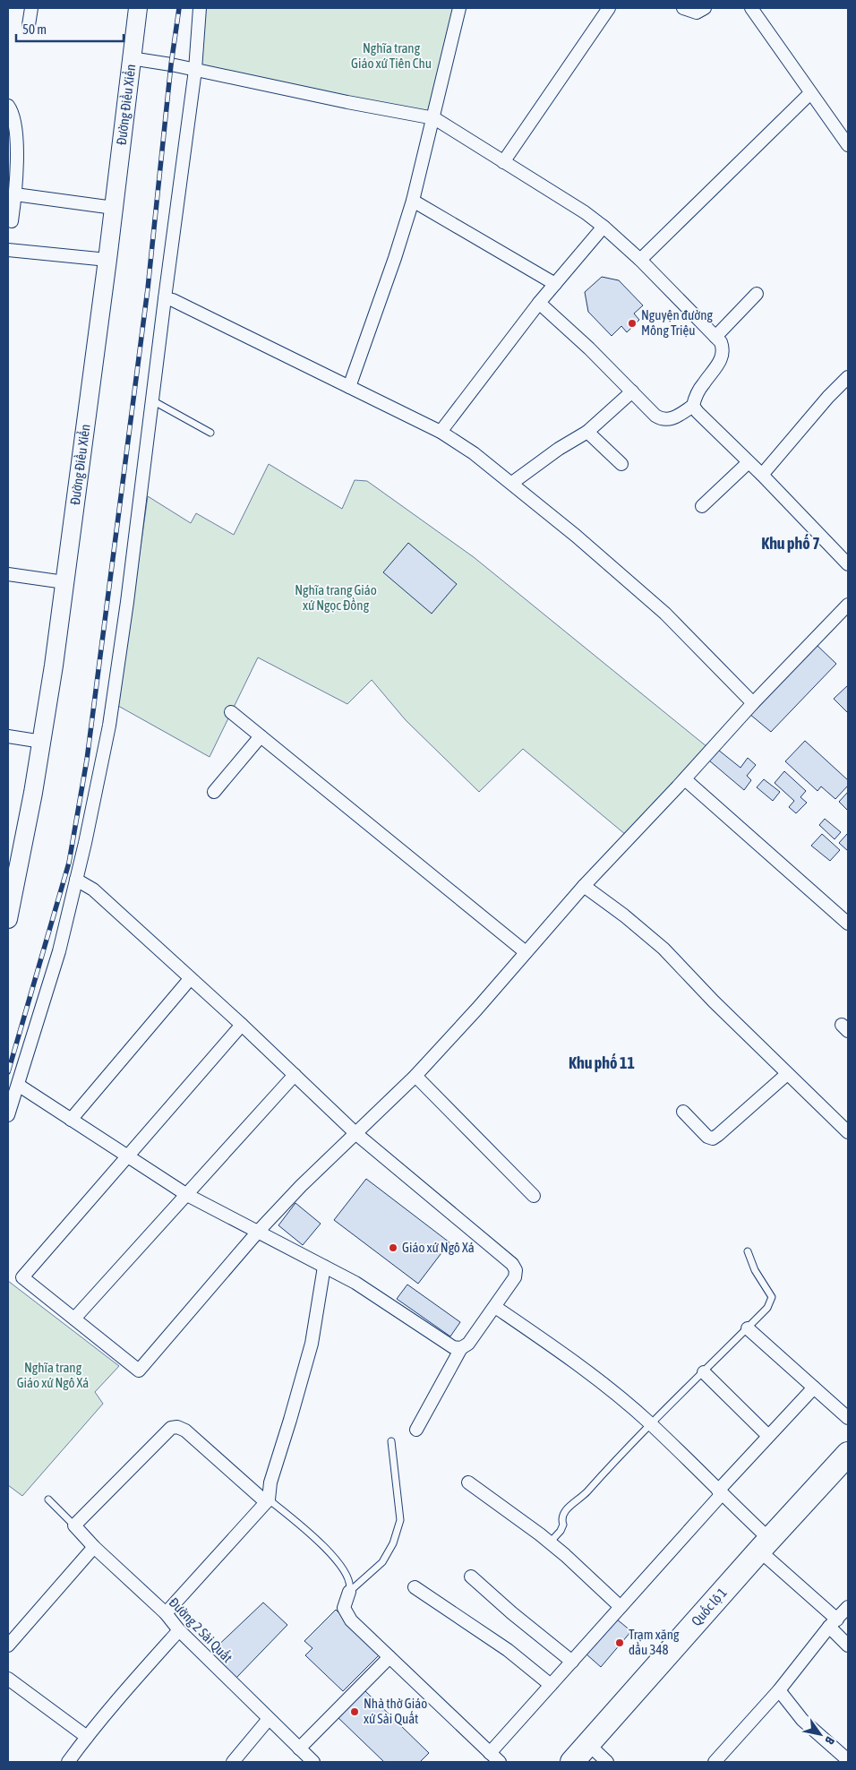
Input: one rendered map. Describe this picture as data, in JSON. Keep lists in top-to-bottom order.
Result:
{
  "streets": {
    "highway": ["Quốc lộ 1"],
    "street": ["Đường Điều Xiển", "Đường 2 Sài Quất"]
  },
  "districts": ["Khu phố 7", "Khu phố 11"],
  "parks": ["Nghĩa trang Giáo xứ Tiên Chu", "Nghĩa trang Giáo xứ Ngọc Đồng", "Nghĩa trang Giáo xứ Ngô Xá"],
  "places": [
    "Nguyện đường Mông Triệu",
    "Giáo xứ Ngô Xá",
    "Trạm xăng dầu 348",
    "Nhà thờ Giáo xứ Sài Quất"
  ],
  "scale_bar": "50 m",
  "north": "bottom right"
}
